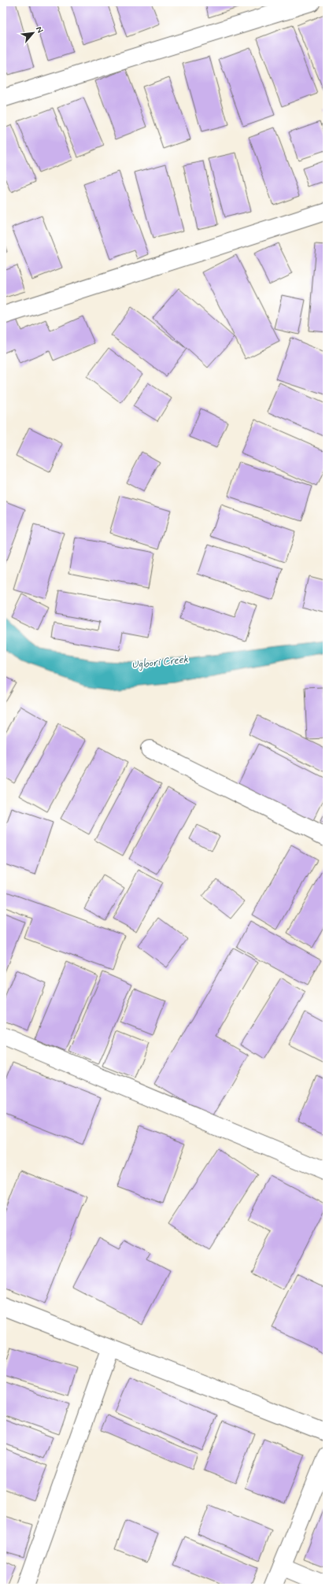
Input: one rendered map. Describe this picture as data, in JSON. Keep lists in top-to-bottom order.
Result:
{
  "water": ["Ugbori Creek"],
  "north": "top right"
}
